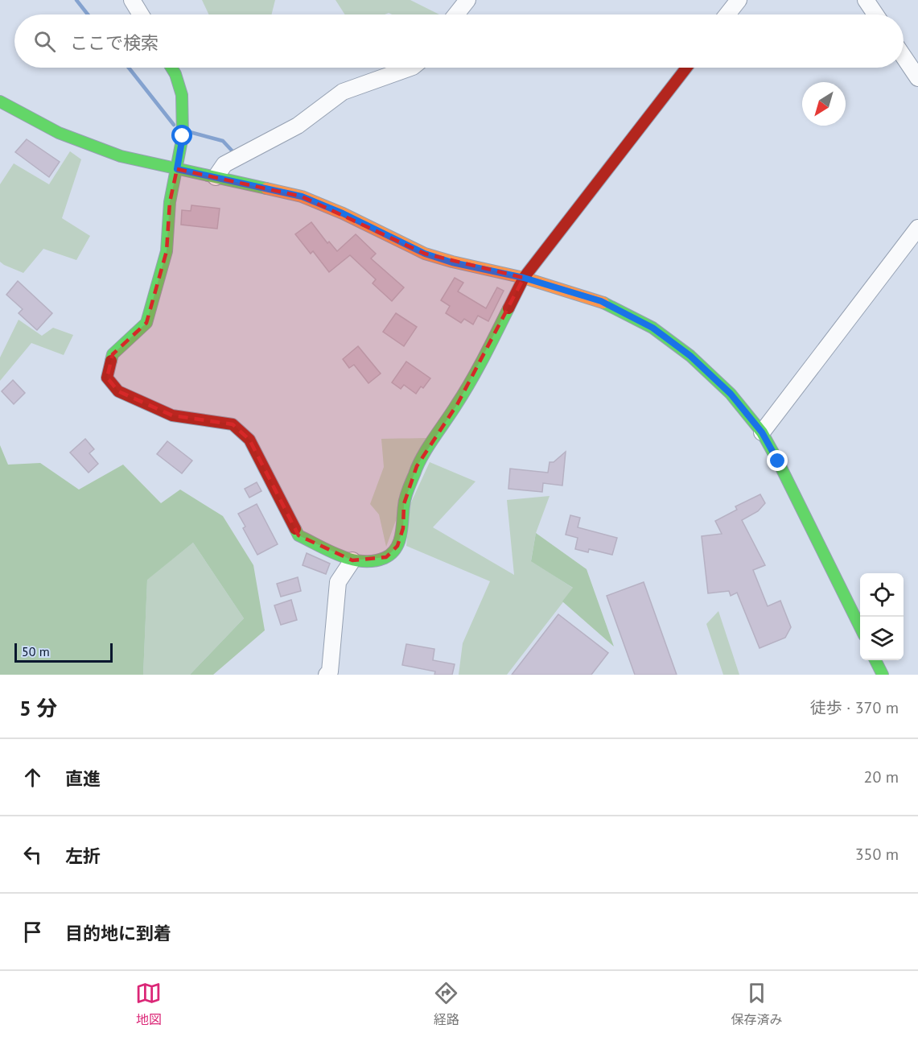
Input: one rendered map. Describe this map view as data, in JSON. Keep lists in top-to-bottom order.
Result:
{
  "scale_bar": "50 m",
  "north": "bottom left",
  "page": {
    "search": "ここで検索",
    "scale": "50 m",
    "heading": ["5 分", "徒歩 · 370 m"],
    "list": [
      ["直進", "20 m"],
      ["左折", "350 m"],
      "目的地に到着"
    ],
    "nav": ["地図", "経路", "保存済み"]
  }
}
